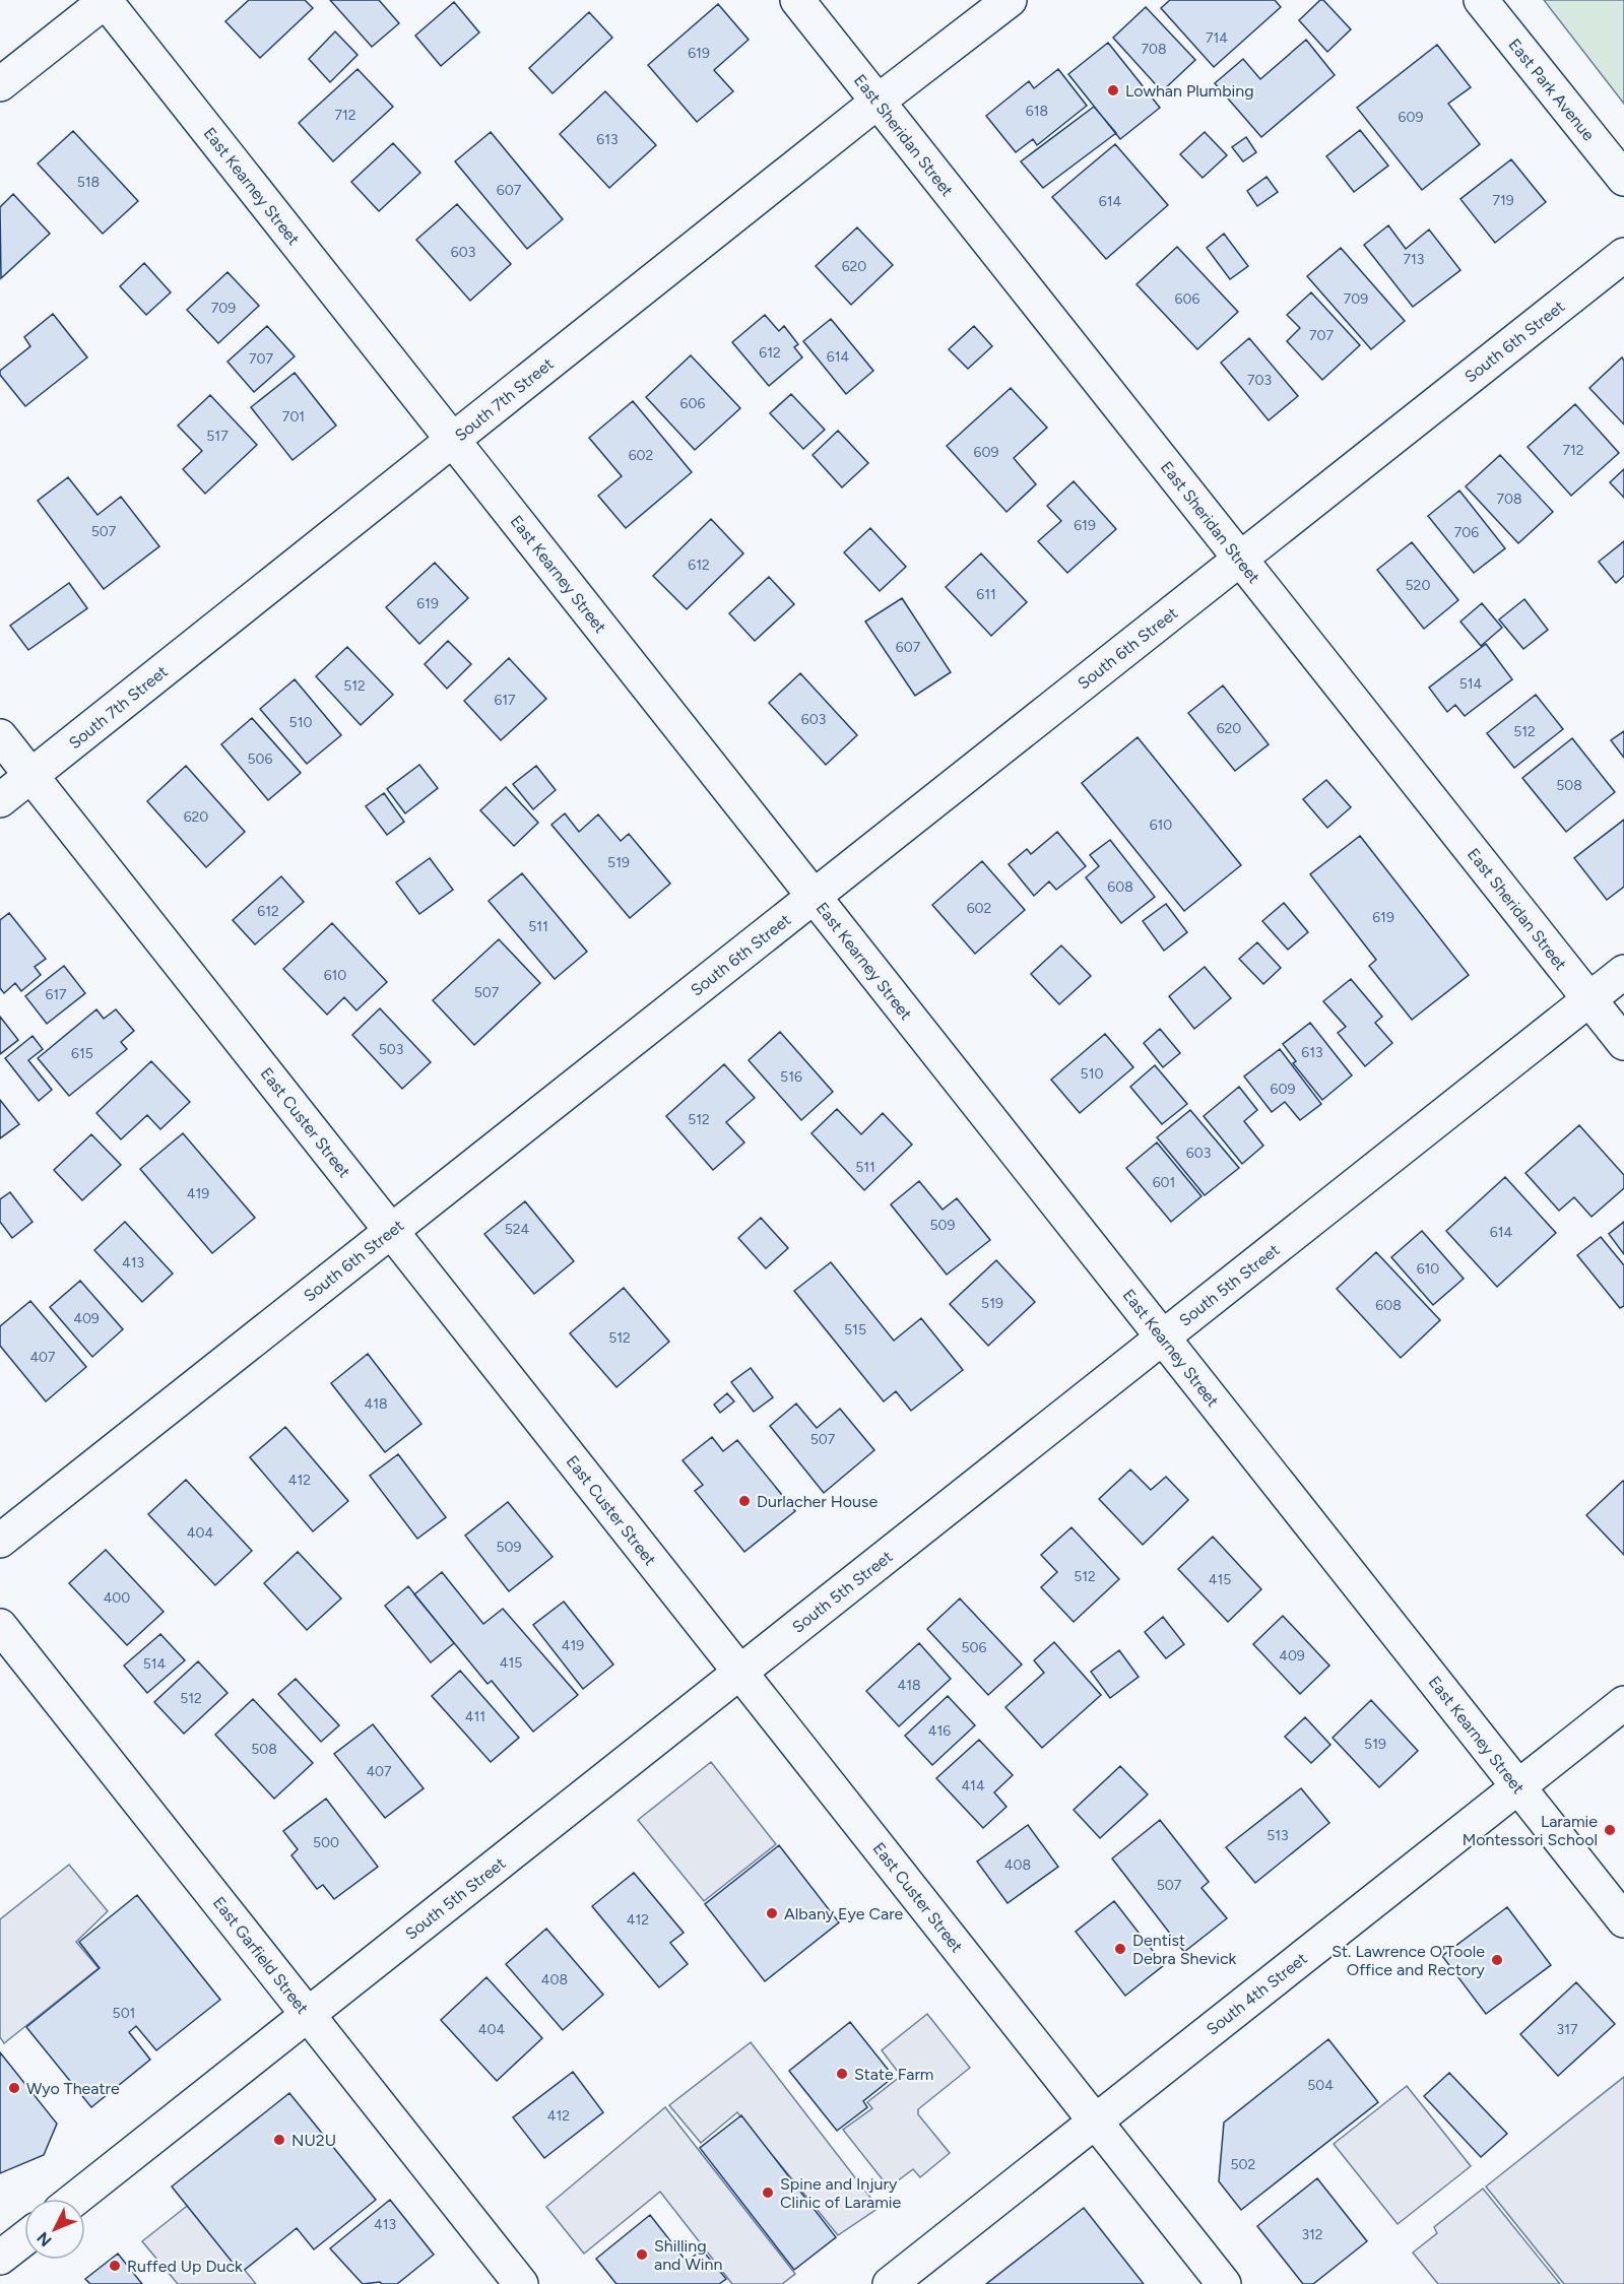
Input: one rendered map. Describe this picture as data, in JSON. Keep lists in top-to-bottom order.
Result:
{
  "streets": {
    "street": [
      "East Park Avenue",
      "East Sheridan Street",
      "East Kearney Street",
      "South 6th Street",
      "South 7th Street",
      "East Custer Street",
      "South 5th Street",
      "East Garfield Street",
      "South 4th Street"
    ]
  },
  "crossings": [
    ["East Sheridan Street", "South 6th Street"],
    ["East Sheridan Street", "South 7th Street"],
    ["East Sheridan Street", "South 5th Street"],
    ["East Kearney Street", "South 6th Street"],
    ["East Kearney Street", "South 7th Street"],
    ["East Kearney Street", "South 5th Street"],
    ["East Kearney Street", "South 4th Street"],
    ["South 6th Street", "East Custer Street"],
    ["South 7th Street", "East Custer Street"],
    ["East Custer Street", "South 5th Street"],
    ["East Custer Street", "South 4th Street"],
    ["South 5th Street", "East Garfield Street"]
  ],
  "places": [
    "Lowhan Plumbing",
    "Durlacher House",
    "Laramie Montessori School",
    "Albany Eye Care",
    "Dentist Debra Shevick",
    "St. Lawrence O'Toole Office and Rectory",
    "State Farm",
    "Wyo Theatre",
    "NU2U",
    "Spine and Injury Clinic of Laramie",
    "Shilling and Winn",
    "Ruffed Up Duck"
  ],
  "house_numbers": [
    "714",
    "708",
    "619",
    "618",
    "712",
    "609",
    "613",
    "518",
    "607",
    "719",
    "614",
    "603",
    "713",
    "620",
    "606",
    "709",
    "709",
    "707",
    "612",
    "614",
    "707",
    "703",
    "606",
    "701",
    "517",
    "712",
    "609",
    "602",
    "708",
    "619",
    "507",
    "706",
    "612",
    "520",
    "611",
    "619",
    "607",
    "514",
    "512",
    "617",
    "603",
    "510",
    "620",
    "512",
    "506",
    "508",
    "620",
    "610",
    "519",
    "608",
    "602",
    "612",
    "619",
    "511",
    "610",
    "507",
    "617",
    "503",
    "613",
    "615",
    "510",
    "516",
    "609",
    "512",
    "603",
    "511",
    "601",
    "419",
    "509",
    "524",
    "614",
    "413",
    "610",
    "519",
    "608",
    "409",
    "515",
    "512",
    "407",
    "418",
    "507",
    "412",
    "404",
    "509",
    "512",
    "415",
    "400",
    "419",
    "506",
    "409",
    "415",
    "514",
    "418",
    "512",
    "411",
    "416",
    "519",
    "508",
    "407",
    "414",
    "513",
    "500",
    "408",
    "507",
    "412",
    "408",
    "501",
    "404",
    "317",
    "504",
    "412",
    "502",
    "413",
    "312"
  ],
  "north": "bottom left"
}
